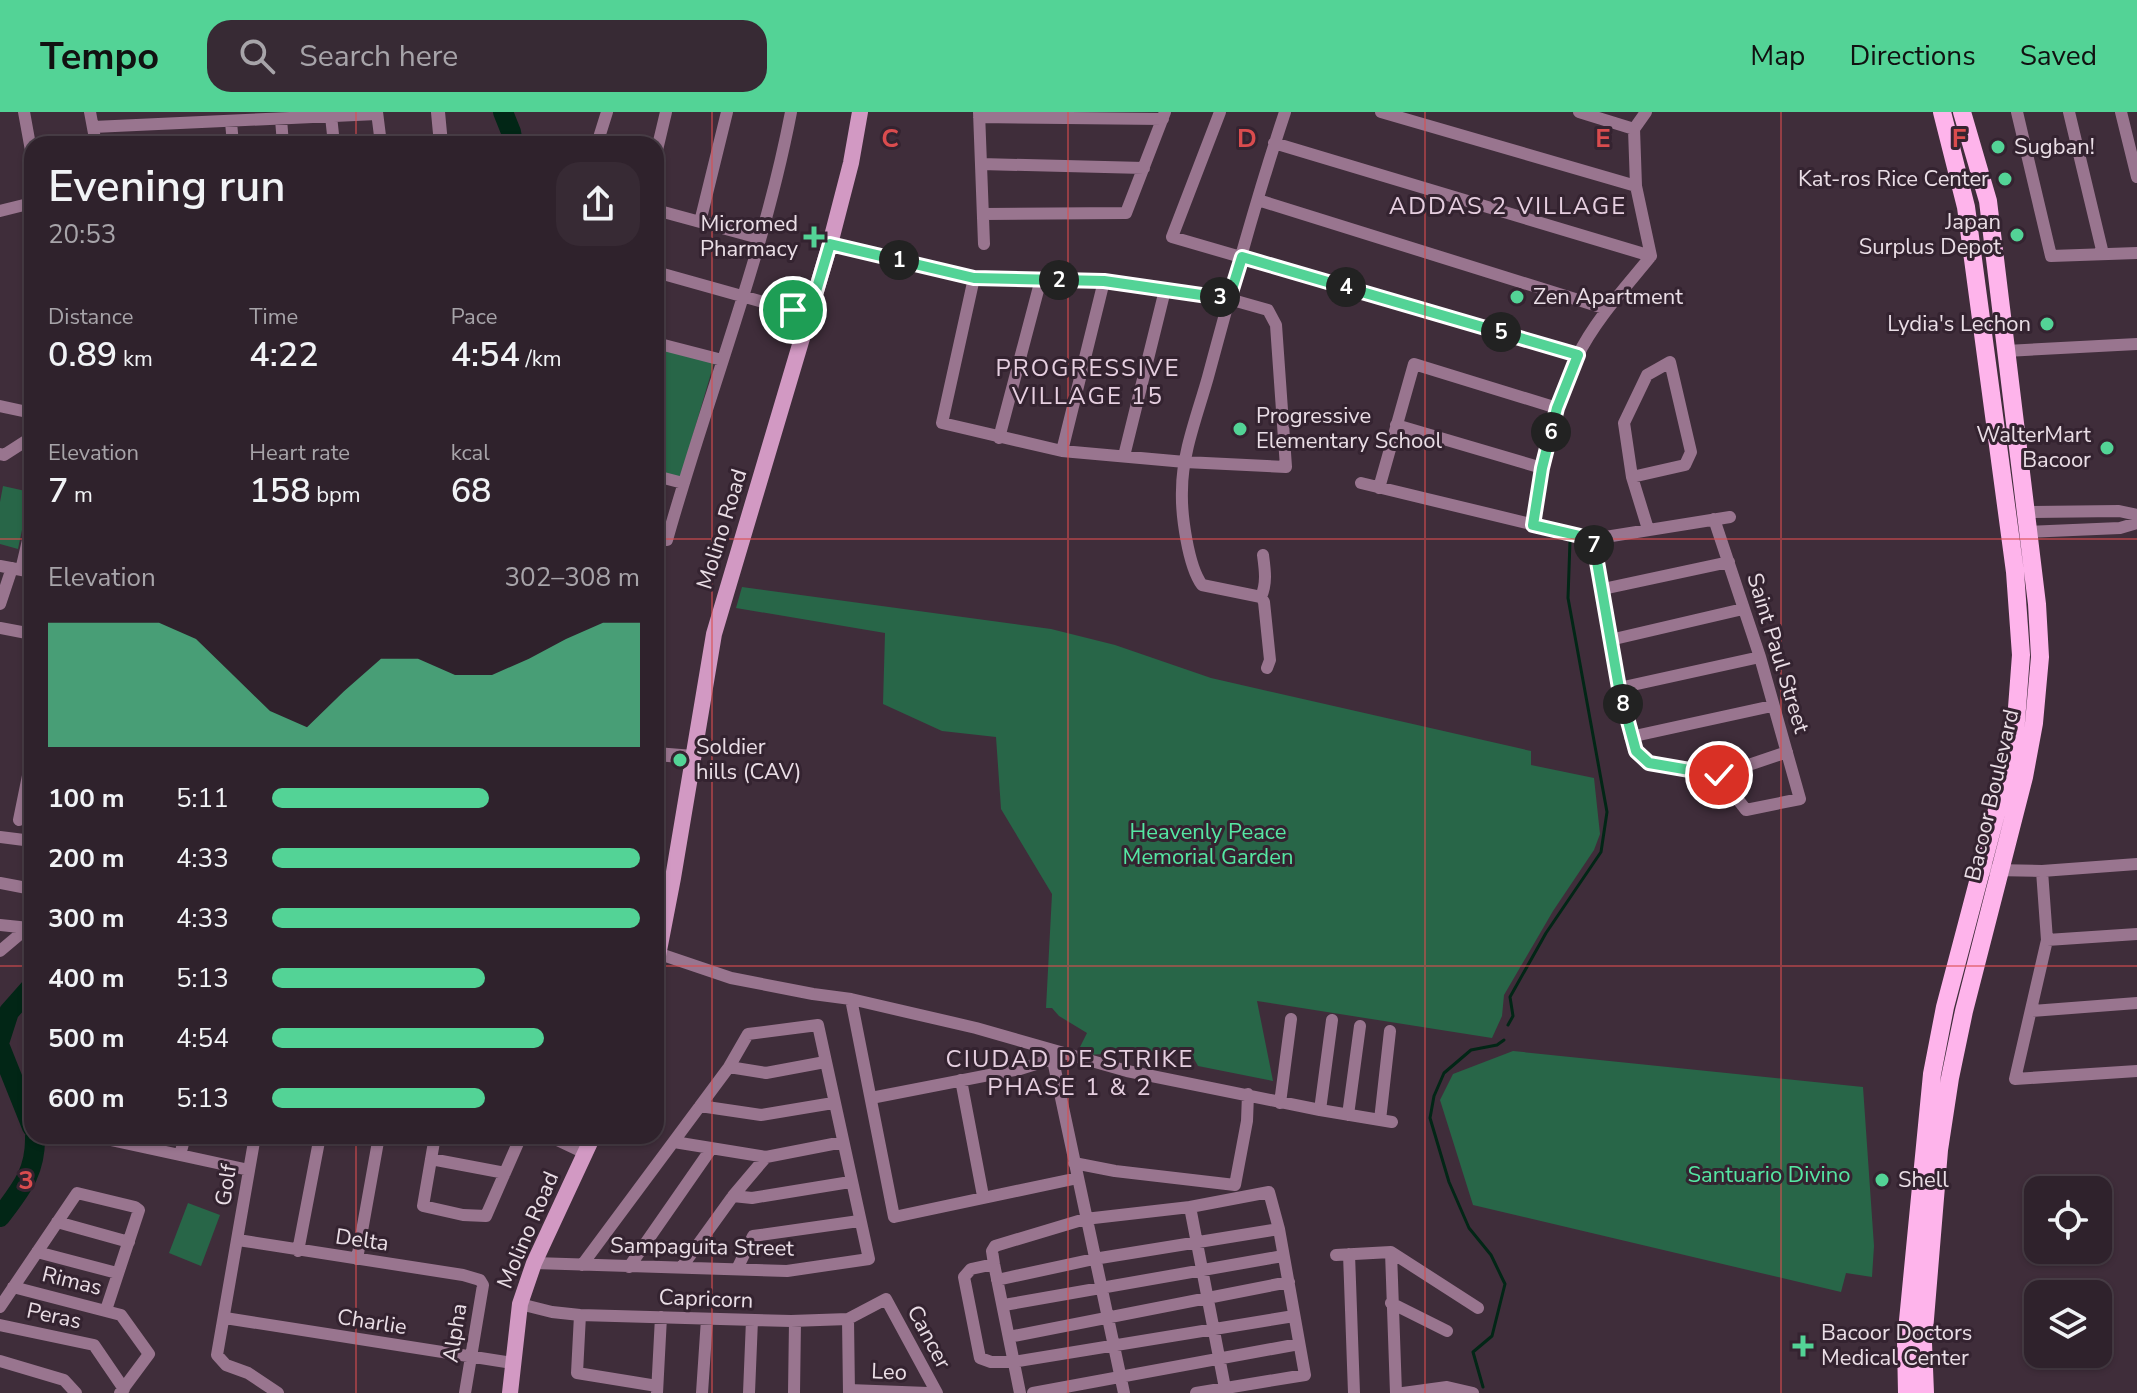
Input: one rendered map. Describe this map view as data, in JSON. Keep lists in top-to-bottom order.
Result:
{
  "streets": {
    "main road": ["Molino Road", "Bacoor Boulevard"],
    "street": [
      "Saint Paul Street",
      "Golf",
      "Delta",
      "Sampaguita Street",
      "Rimas",
      "Capricorn",
      "Peras",
      "Charlie",
      "Alpha",
      "Cancer",
      "Leo"
    ]
  },
  "crossings": [
    ["Molino Road", "Sampaguita Street"],
    ["Molino Road", "Capricorn"],
    ["Molino Road", "Charlie"],
    ["Golf", "Delta"],
    ["Golf", "Charlie"],
    ["Delta", "Alpha"],
    ["Rimas", "Peras"],
    ["Capricorn", "Cancer"],
    ["Charlie", "Alpha"]
  ],
  "districts": ["ADDAS 2 VILLAGE", "PROGRESSIVE VILLAGE 15", "CIUDAD DE STRIKE PHASE 1 & 2"],
  "parks": ["Heavenly Peace Memorial Garden", "Santuario Divino"],
  "places": {
    "other": [
      "Sugban!",
      "Kat-ros Rice Center",
      "Japan Surplus Depot",
      "Zen Apartment",
      "Lydia's Lechon",
      "Progressive Elementary School",
      "WalterMart Bacoor",
      "Soldier hills (CAV)",
      "Shell"
    ],
    "health": ["Micromed Pharmacy", "Bacoor Doctors Medical Center"]
  },
  "page": {
    "header": "Tempo",
    "search": "Search here",
    "nav": ["Map", "Directions", "Saved"],
    "heading": ["Evening run", "20:53"],
    "pins": [
      "1",
      "2",
      "4",
      "3",
      "5",
      "6",
      "7",
      "8"
    ],
    "stats": [
      ["Distance", "0.89 km"],
      ["Time", "4:22"],
      ["Pace", "4:54 /km"],
      ["Elevation", "7 m"],
      ["Heart rate", "158 bpm"],
      ["kcal", "68"]
    ],
    "chart": ["Elevation", "302–308 m"],
    "list": [
      {
        "name": "100 m",
        "note": "5:11"
      },
      {
        "name": "200 m",
        "note": "4:33"
      },
      {
        "name": "300 m",
        "note": "4:33"
      },
      {
        "name": "400 m",
        "note": "5:13"
      },
      {
        "name": "500 m",
        "note": "4:54"
      },
      {
        "name": "600 m",
        "note": "5:13"
      }
    ]
  },
  "grid": {
    "columns": [
      "C",
      "D",
      "E",
      "F"
    ],
    "rows": ["3"]
  }
}
